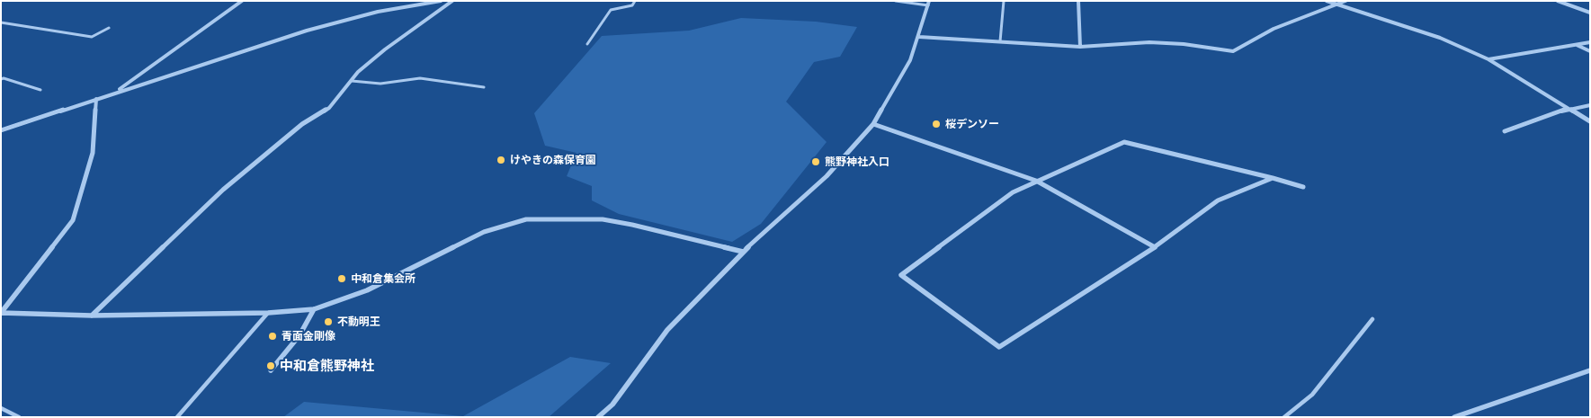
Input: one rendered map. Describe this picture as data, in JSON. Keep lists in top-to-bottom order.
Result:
{
  "places": [
    "桜デンソー",
    "けやきの森保育園",
    "熊野神社入口",
    "中和倉集会所",
    "不動明王",
    "青面金剛像",
    "中和倉熊野神社"
  ]
}
